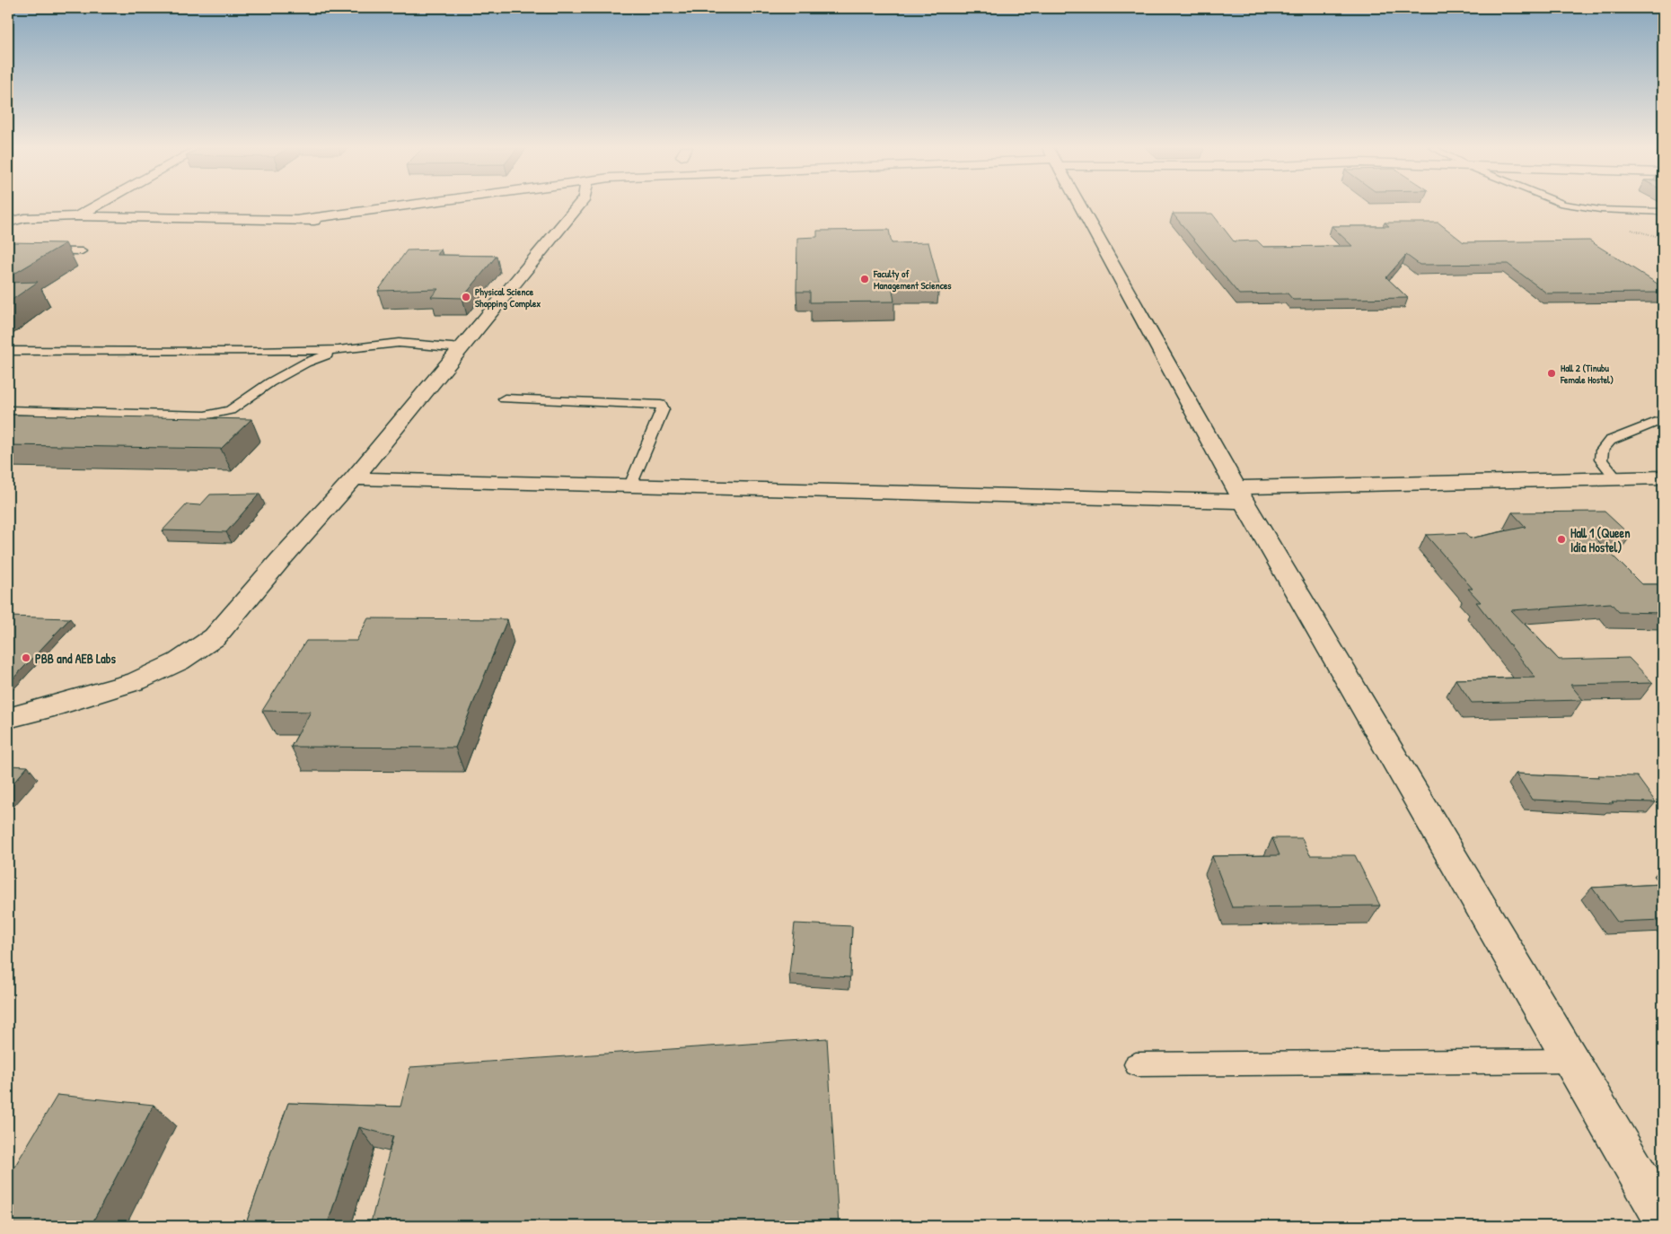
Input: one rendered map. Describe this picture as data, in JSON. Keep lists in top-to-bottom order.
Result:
{
  "places": [
    "Faculty of Management Sciences",
    "Physical Science Shopping Complex",
    "Hall 2 (Tinubu Female Hostel)",
    "Hall 1 (Queen Idia Hostel)",
    "PBB and AEB Labs"
  ]
}
